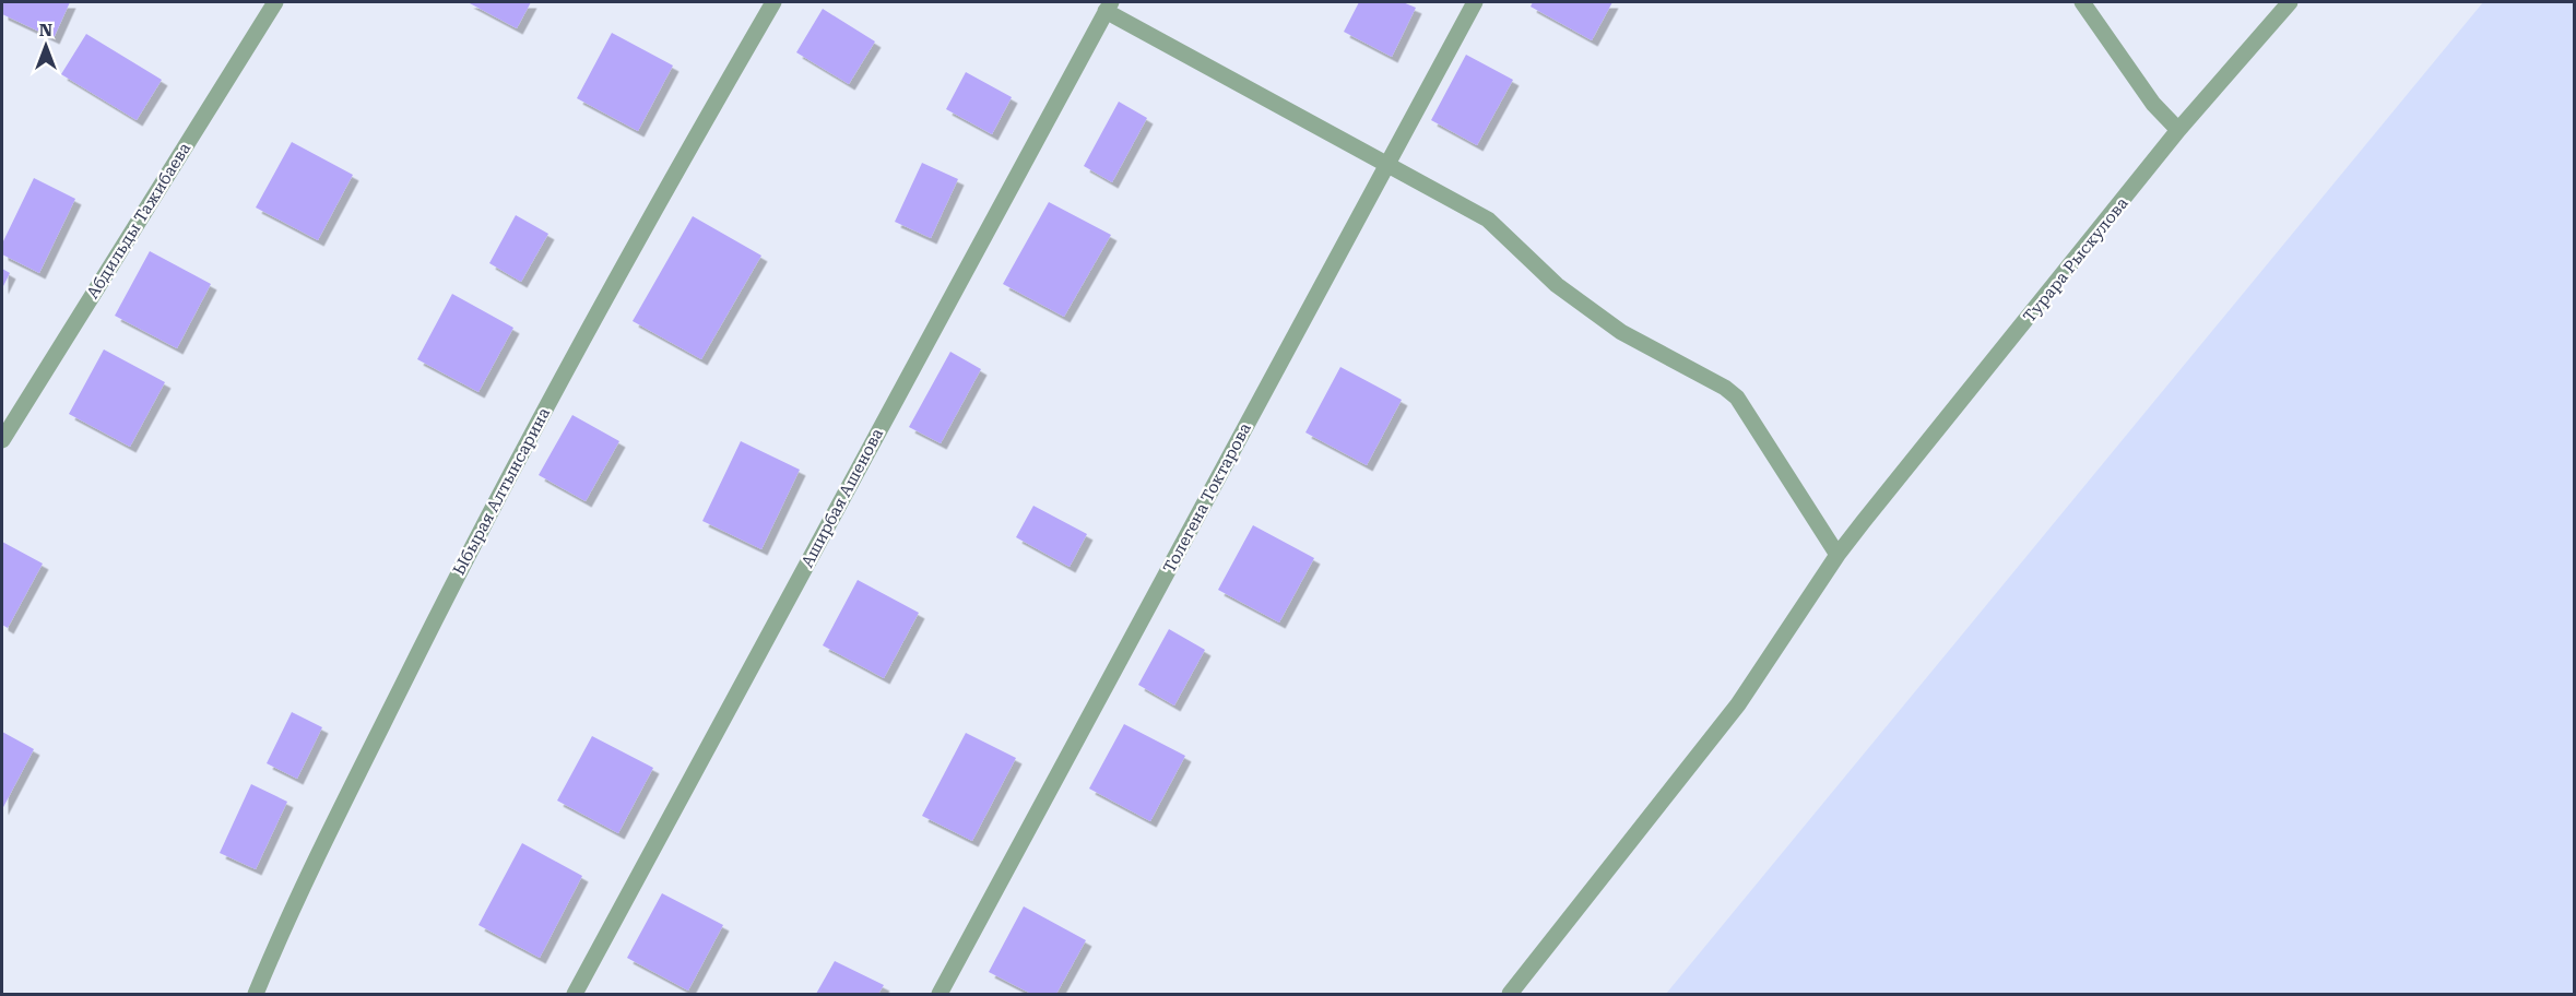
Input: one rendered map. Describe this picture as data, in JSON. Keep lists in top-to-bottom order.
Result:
{
  "streets": {
    "street": [
      "Абдильды Тажибаева",
      "Турара Рыскулова",
      "Ыбырая Алтынсарина",
      "Аширбая Ашенова",
      "Толегена Токтарова"
    ]
  },
  "north": "top"
}
